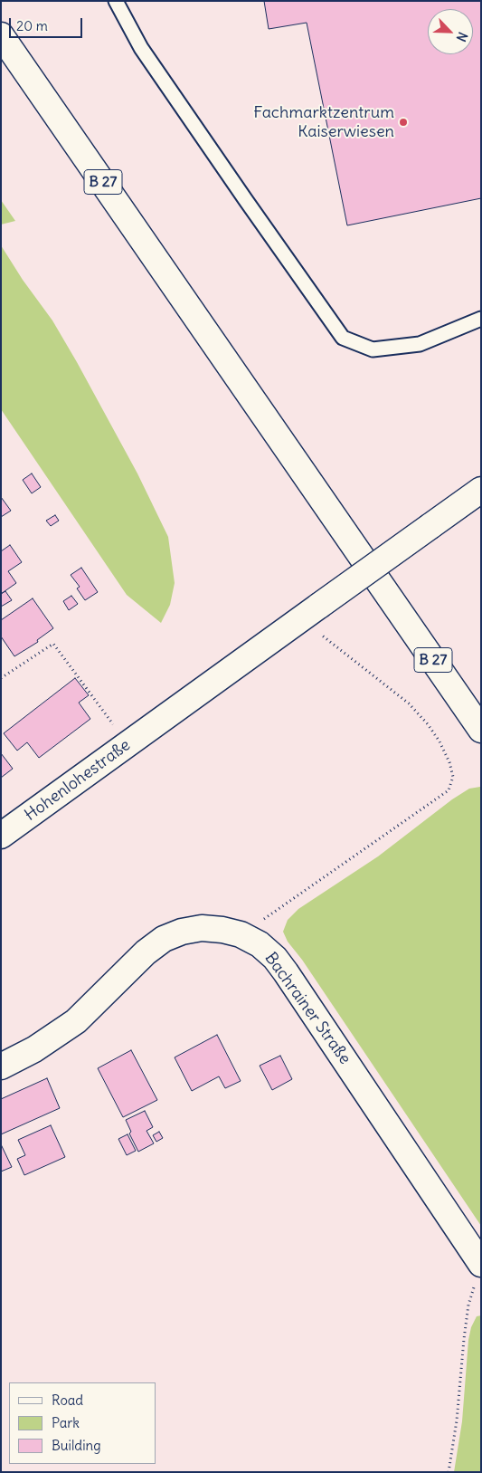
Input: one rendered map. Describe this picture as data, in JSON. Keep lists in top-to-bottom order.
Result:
{
  "streets": {
    "main road": ["B 27", "Hohenlohestraße", "Bachrainer Straße"]
  },
  "places": ["Fachmarktzentrum Kaiserwiesen"],
  "legend": ["Road", "Park", "Building"],
  "scale_bar": "20 m",
  "north": "bottom right"
}
